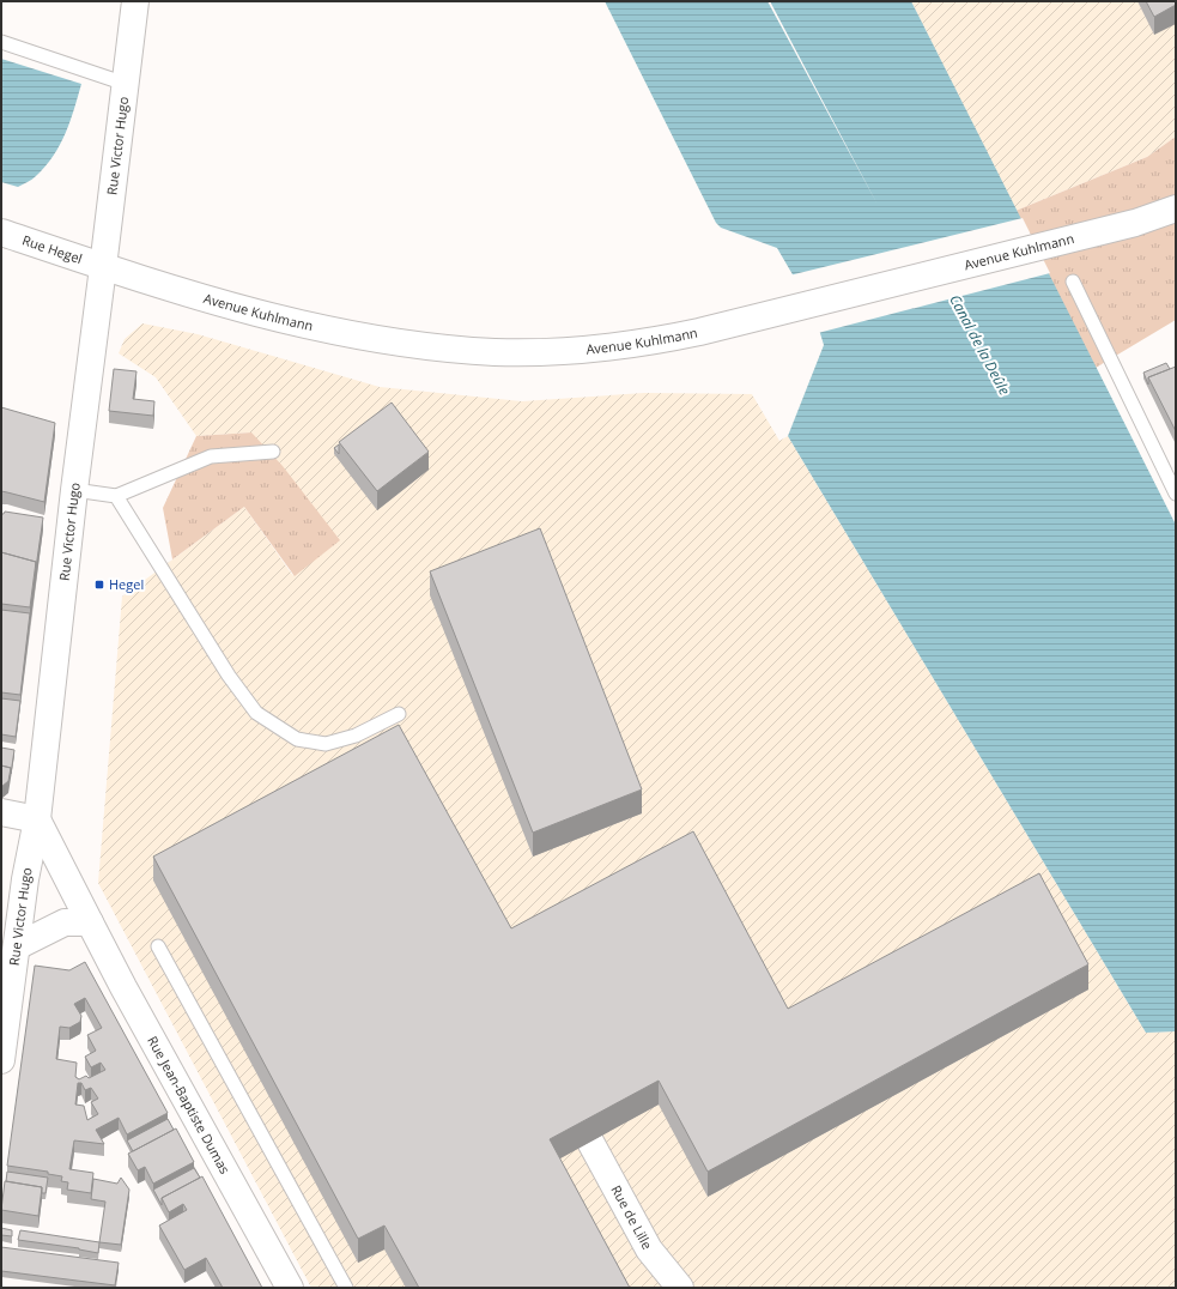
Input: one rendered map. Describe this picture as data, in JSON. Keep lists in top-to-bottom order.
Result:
{
  "streets": {
    "street": [
      "Rue Victor Hugo",
      "Rue Hegel",
      "Avenue Kuhlmann",
      "Rue Jean-Baptiste Dumas",
      "Rue de Lille"
    ]
  },
  "crossings": [
    ["Rue Victor Hugo", "Rue Hegel"],
    ["Rue Victor Hugo", "Avenue Kuhlmann"],
    ["Rue Victor Hugo", "Rue Jean-Baptiste Dumas"],
    ["Rue Hegel", "Avenue Kuhlmann"]
  ],
  "water": ["Canal de la Deûle"],
  "places": {
    "transit": ["Hegel"]
  }
}
